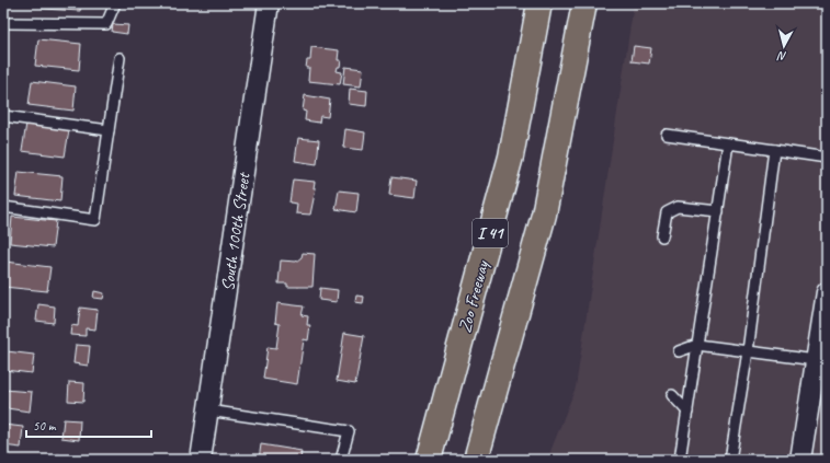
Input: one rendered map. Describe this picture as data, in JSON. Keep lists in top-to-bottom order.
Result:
{
  "streets": {
    "highway": ["I 41", "Zoo Freeway"],
    "street": ["South 100th Street"]
  },
  "scale_bar": "50 m",
  "north": "bottom"
}
